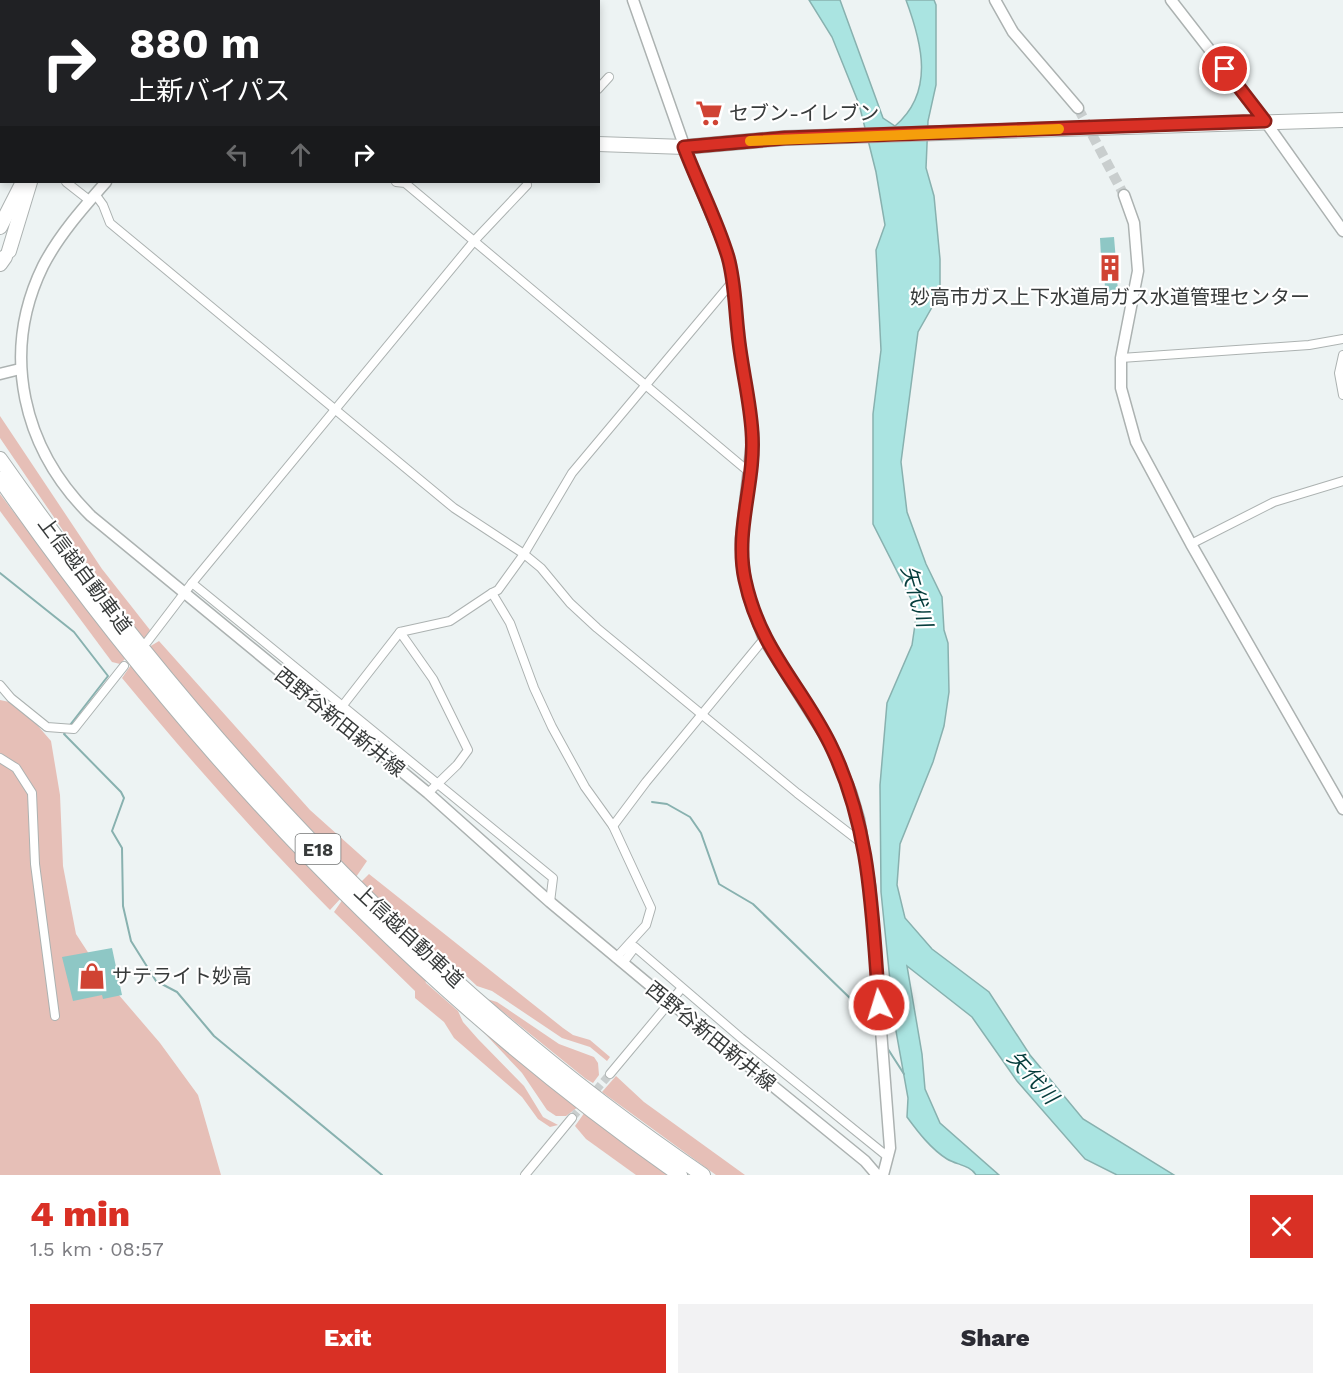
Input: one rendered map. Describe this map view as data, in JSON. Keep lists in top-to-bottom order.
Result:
{
  "streets": {
    "highway": ["上信越自動車道", "E18"],
    "street": ["西野谷新田新井線"]
  },
  "water": ["矢代川"],
  "places": {
    "supermarket": ["セブン-イレブン"],
    "building": ["妙高市ガス上下水道局ガス水道管理センター"],
    "shop": ["サテライト妙高"]
  },
  "page": {
    "turn": ["880 m", "上新バイパス"],
    "heading": ["4 min", "1.5 km · 08:57"],
    "buttons": ["Exit", "Share"]
  }
}
